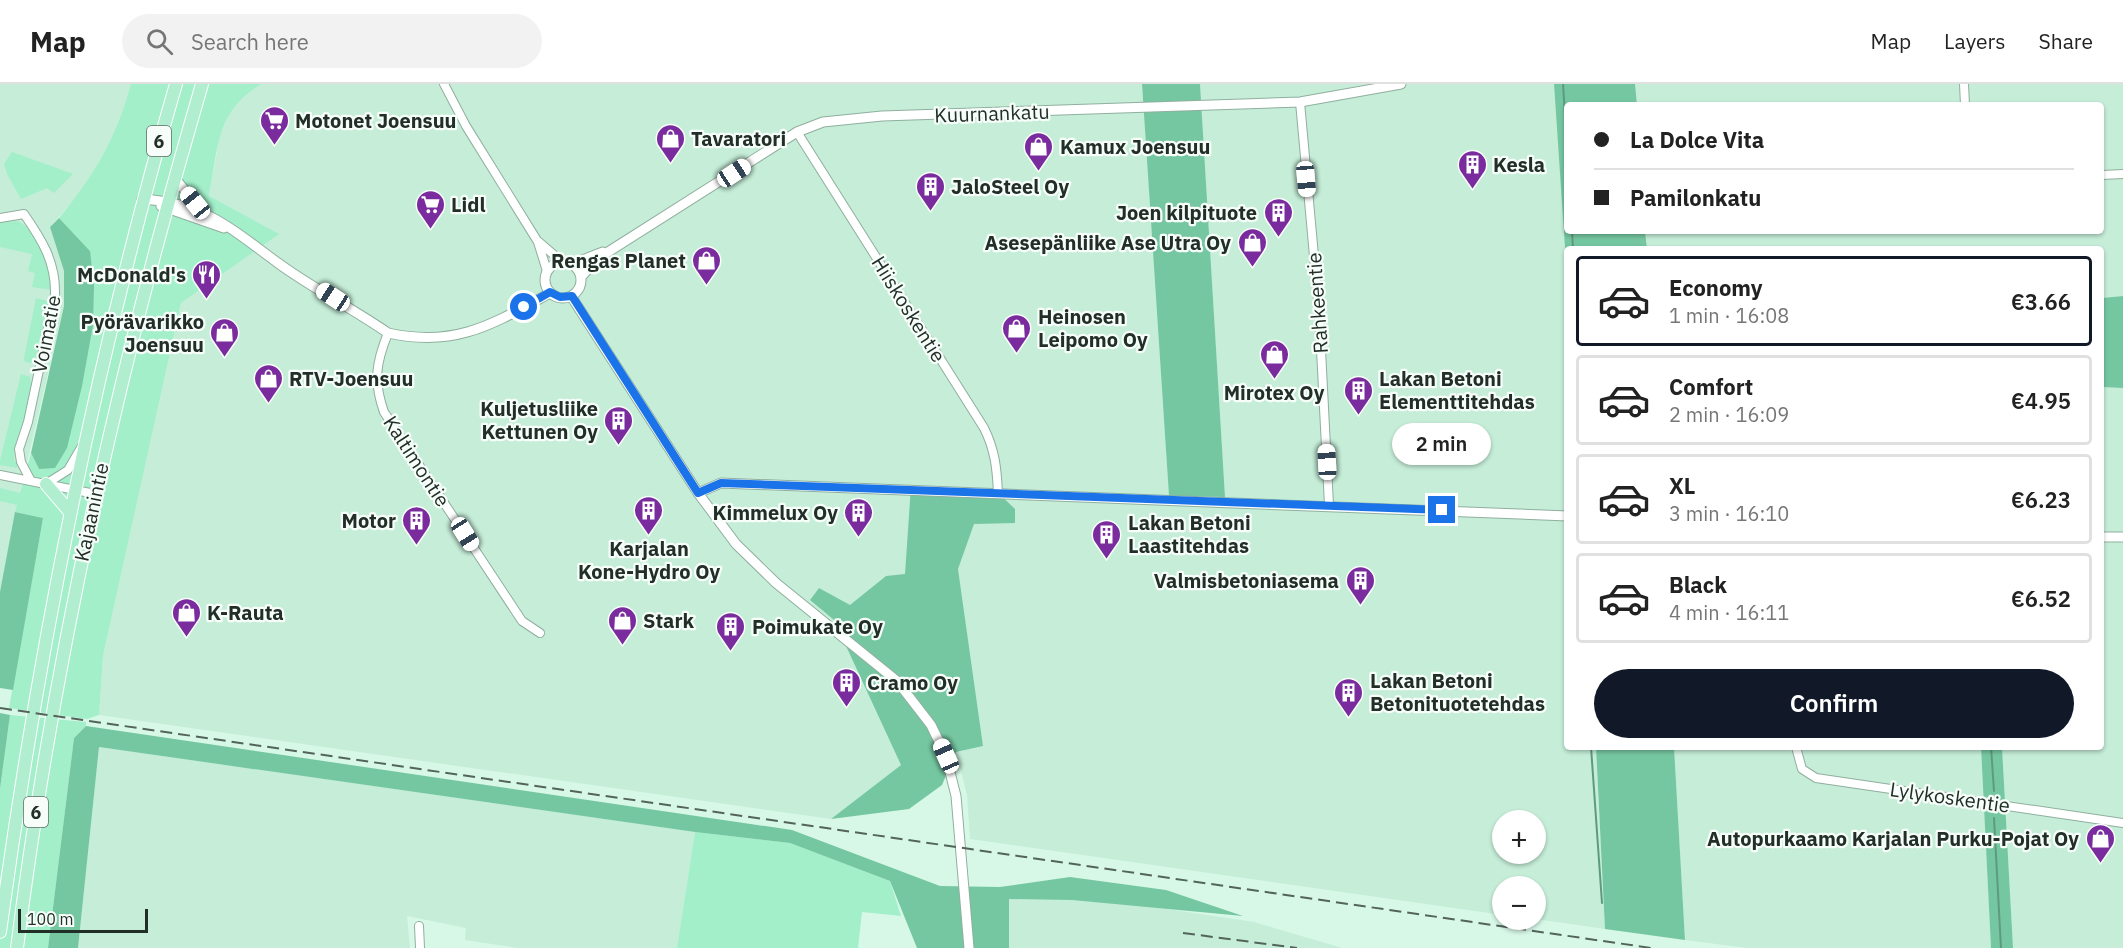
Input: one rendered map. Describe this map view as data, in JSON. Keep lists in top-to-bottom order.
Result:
{
  "streets": {
    "highway": ["6", "Kajaanintie"],
    "street": [
      "Kuurnankatu",
      "Rahkeentie",
      "Hiiskoskentie",
      "Voimatie",
      "Kaltimontie",
      "Lylykoskentie"
    ]
  },
  "crossings": [
    ["Kuurnankatu", "Rahkeentie"],
    ["Kuurnankatu", "Hiiskoskentie"]
  ],
  "places": {
    "supermarket": ["Motonet Joensuu", "Lidl"],
    "shop": [
      "Tavaratori",
      "Kamux Joensuu",
      "Asesepänliike Ase Utra Oy",
      "Rengas Planet",
      "Heinosen Leipomo Oy",
      "Pyörävarikko Joensuu",
      "Mirotex Oy",
      "RTV-Joensuu",
      "K-Rauta",
      "Stark",
      "Autopurkaamo Karjalan Purku-Pojat Oy"
    ],
    "building": [
      "Kesla",
      "JaloSteel Oy",
      "Joen kilpituote",
      "Lakan Betoni Elementtitehdas",
      "Kuljetusliike Kettunen Oy",
      "Karjalan Kone-Hydro Oy",
      "Kimmelux Oy",
      "Motor",
      "Lakan Betoni Laastitehdas",
      "Valmisbetoniasema",
      "Poimukate Oy",
      "Cramo Oy",
      "Lakan Betoni Betonituotetehdas"
    ],
    "restaurant": ["McDonald's"]
  },
  "scale_bar": "100 m",
  "page": {
    "header": "Map",
    "search": "Search here",
    "nav": ["Map", "Layers", "Share"],
    "banner": ["La Dolce Vita", "Pamilonkatu"],
    "list": [
      {
        "name": "Economy",
        "note": "1 min · 16:08",
        "value": "€3.66"
      },
      {
        "name": "Comfort",
        "note": "2 min · 16:09",
        "value": "€4.95"
      },
      {
        "name": "XL",
        "note": "3 min · 16:10",
        "value": "€6.23"
      },
      {
        "name": "Black",
        "note": "4 min · 16:11",
        "value": "€6.52"
      }
    ],
    "bubble": "2 min",
    "buttons": "Confirm",
    "map_buttons": ["+", "−"],
    "scale": "100 m"
  }
}
